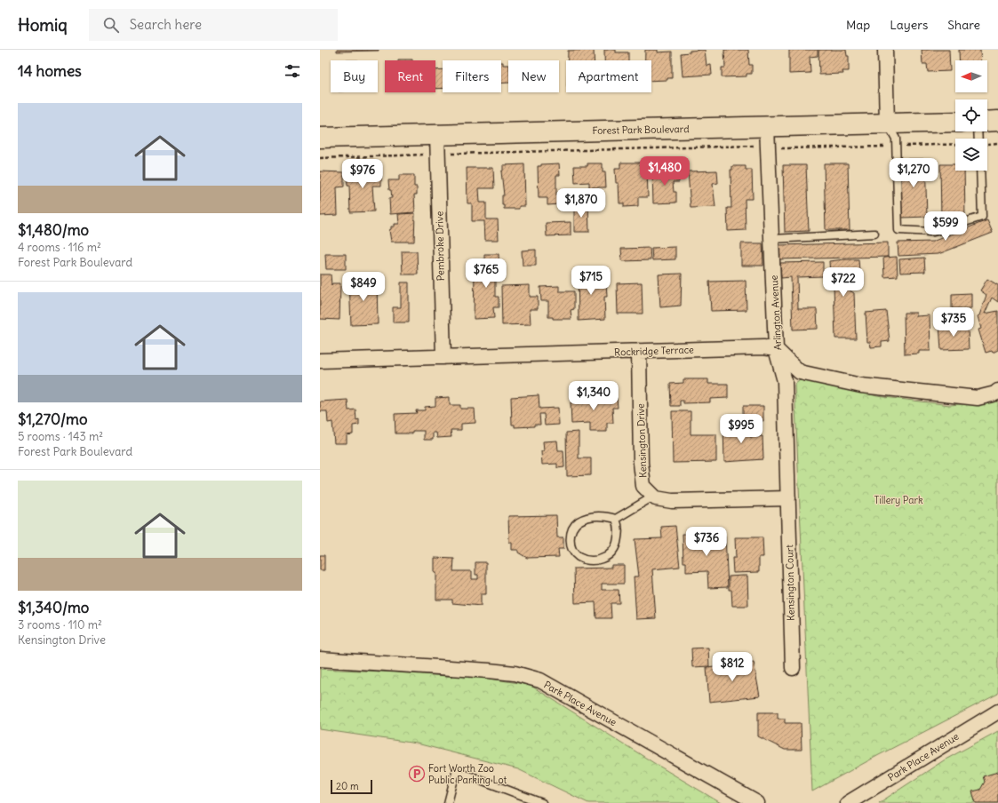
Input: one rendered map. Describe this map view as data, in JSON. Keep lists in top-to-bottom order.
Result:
{
  "streets": {
    "main road": ["Forest Park Boulevard"],
    "street": [
      "Pembroke Drive",
      "Arlington Avenue",
      "Rockridge Terrace",
      "Kensington Drive",
      "Kensington Court",
      "Park Place Avenue"
    ]
  },
  "crossings": [
    ["Forest Park Boulevard", "Pembroke Drive"],
    ["Forest Park Boulevard", "Arlington Avenue"],
    ["Pembroke Drive", "Rockridge Terrace"],
    ["Arlington Avenue", "Rockridge Terrace"],
    ["Arlington Avenue", "Kensington Court"],
    ["Rockridge Terrace", "Kensington Drive"]
  ],
  "parks": ["Tillery Park"],
  "places": {
    "parking": ["Fort Worth Zoo Public Parking Lot"]
  },
  "scale_bar": "20 m",
  "north": "left",
  "page": {
    "header": "Homiq",
    "search": "Search here",
    "nav": ["Map", "Layers", "Share"],
    "heading": "14 homes",
    "chip": [
      "Buy",
      "Rent",
      "Filters",
      "New",
      "Apartment"
    ],
    "list": [
      {
        "name": "$1,480/mo",
        "note": "4 rooms · 116 m² · Forest Park Boulevard"
      },
      {
        "name": "$1,270/mo",
        "note": "5 rooms · 143 m² · Forest Park Boulevard"
      },
      {
        "name": "$1,340/mo",
        "note": "3 rooms · 110 m² · Kensington Drive"
      }
    ],
    "price": [
      "$1,480",
      "$1,270",
      "$976",
      "$1,870",
      "$599",
      "$765",
      "$715",
      "$722",
      "$849",
      "$735",
      "$1,340",
      "$995",
      "$736",
      "$812"
    ],
    "scale": "20 m"
  }
}
